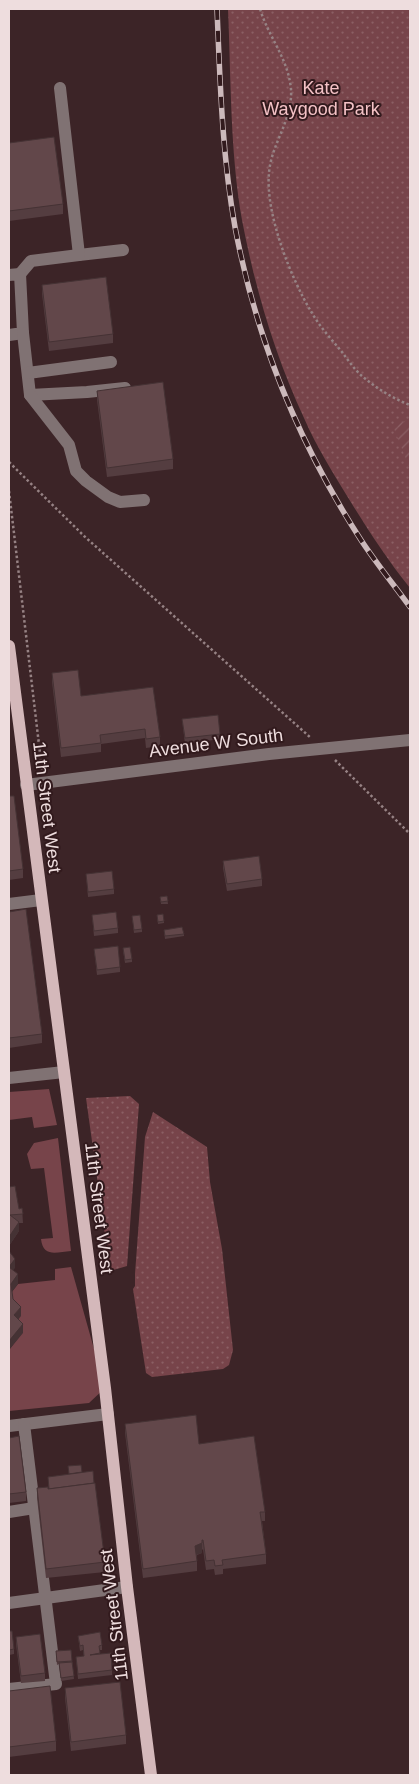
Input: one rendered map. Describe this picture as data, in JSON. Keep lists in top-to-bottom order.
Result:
{
  "streets": {
    "main road": ["11th Street West"],
    "street": ["Avenue W South"]
  },
  "crossings": [
    ["Avenue W South", "11th Street West"]
  ],
  "parks": ["Kate Waygood Park"]
}
